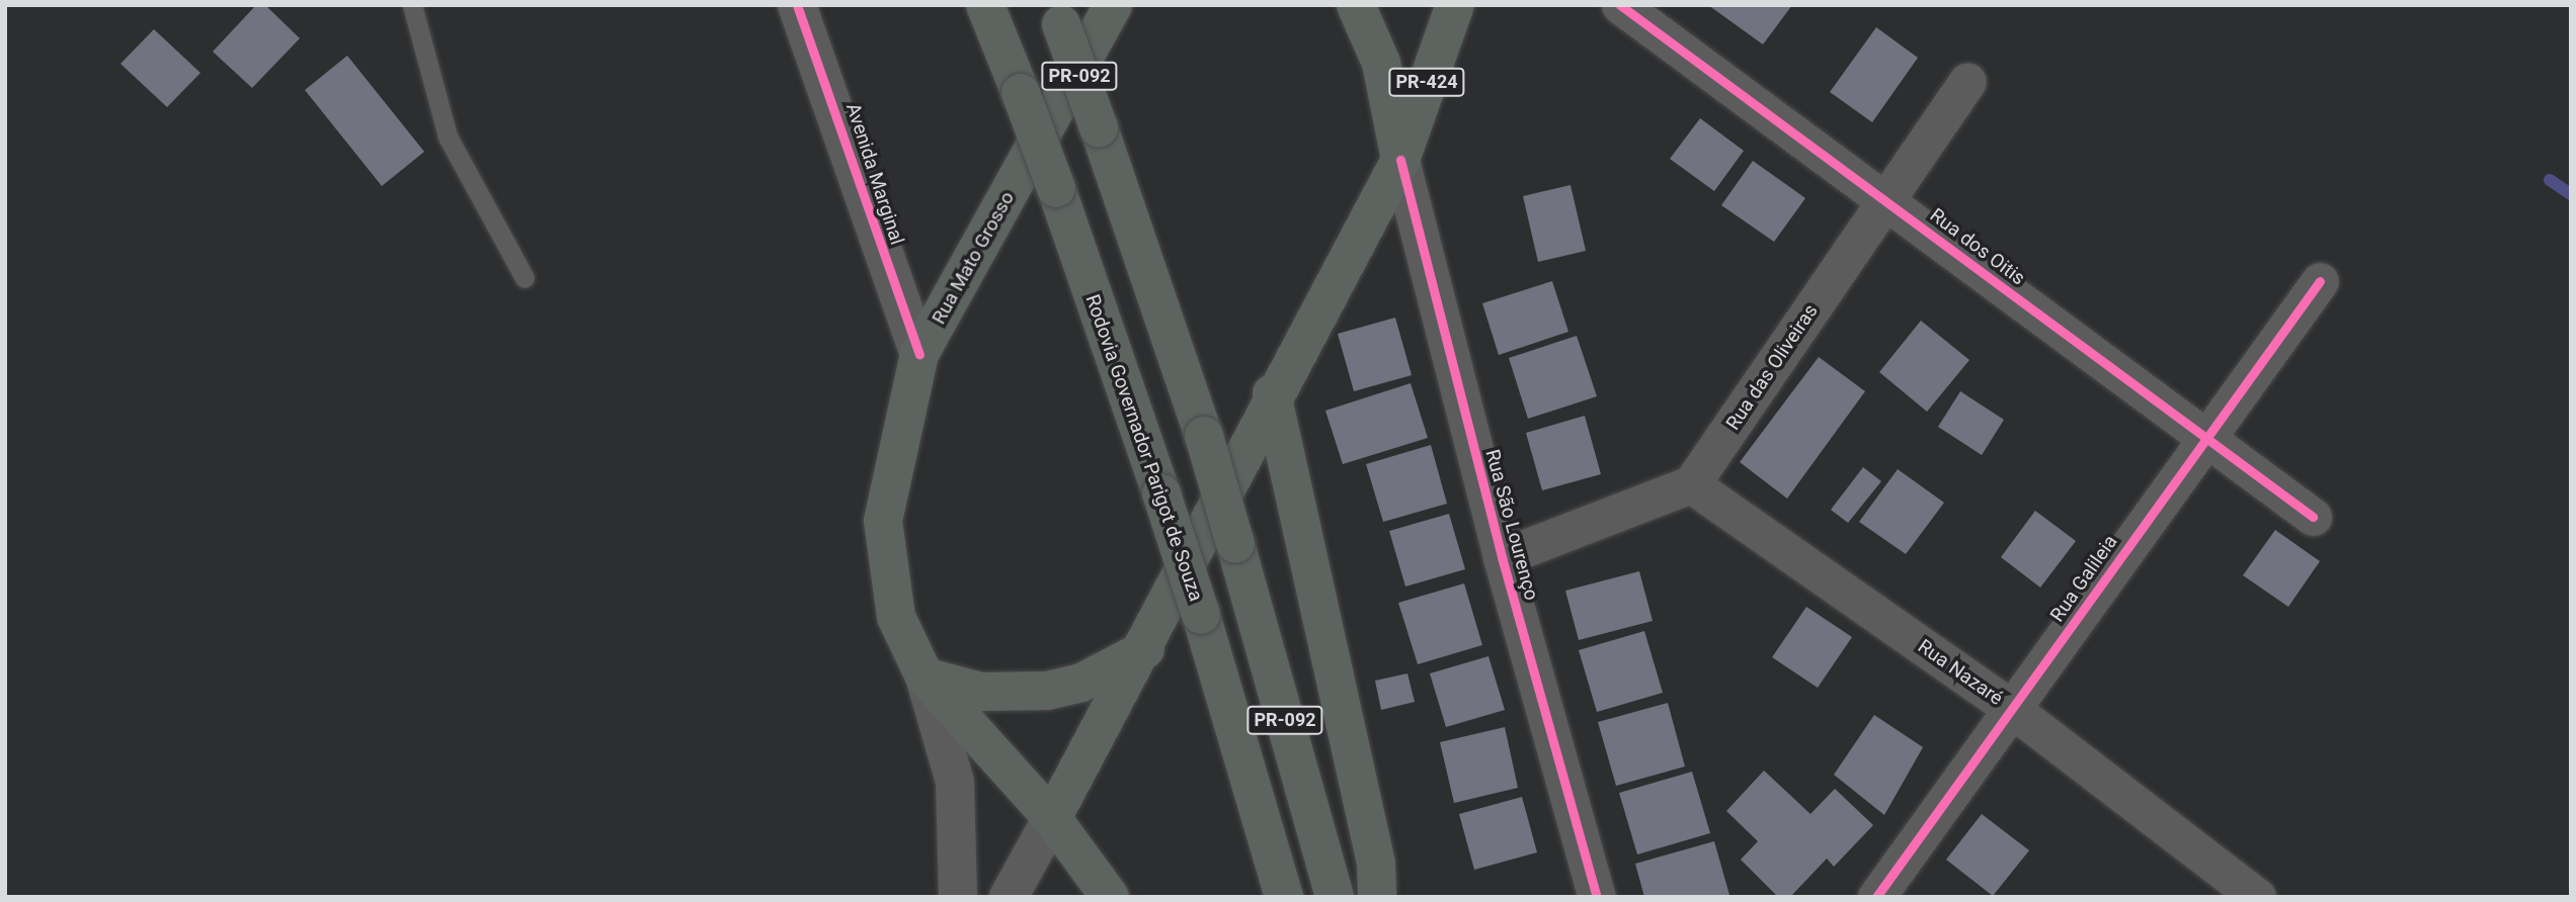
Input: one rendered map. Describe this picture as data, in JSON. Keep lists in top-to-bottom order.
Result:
{
  "streets": {
    "main road": [
      "PR-092",
      "PR-424",
      "Rua Mato Grosso",
      "Rodovia Governador Parigot de Souza"
    ],
    "street": [
      "Avenida Marginal",
      "Rua dos Oitis",
      "Rua das Oliveiras",
      "Rua São Lourenço",
      "Rua Galileia",
      "Rua Nazaré"
    ]
  },
  "crossings": [
    ["PR-424", "Rua São Lourenço"],
    ["Avenida Marginal", "Rua Mato Grosso"],
    ["Rua dos Oitis", "Rua das Oliveiras"],
    ["Rua dos Oitis", "Rua Galileia"],
    ["Rua das Oliveiras", "Rua Nazaré"],
    ["Rua Galileia", "Rua Nazaré"]
  ]
}
